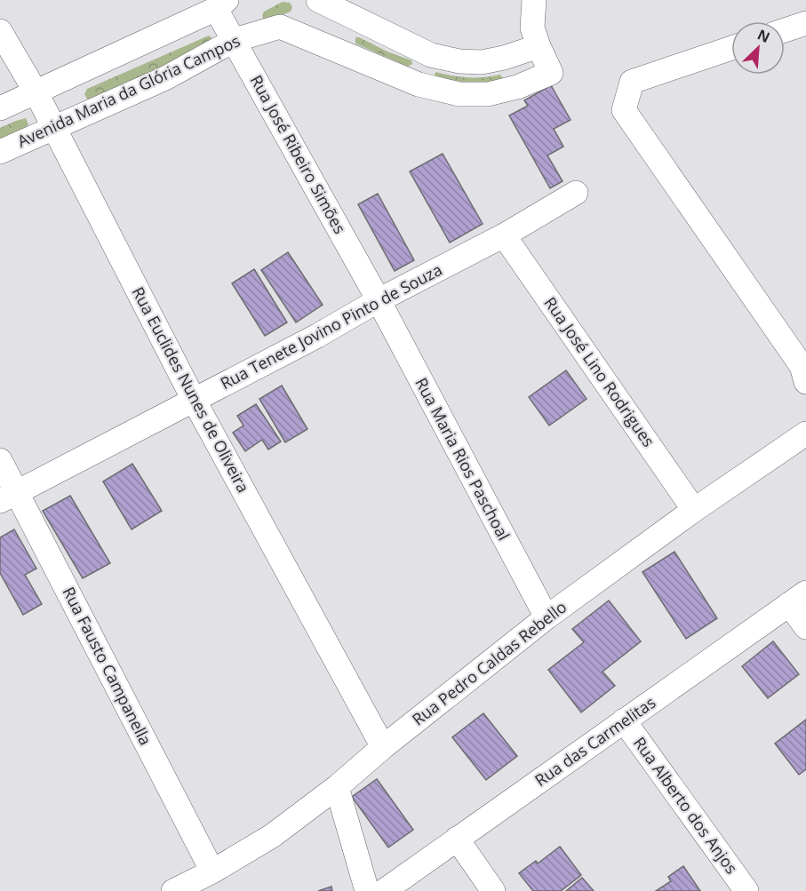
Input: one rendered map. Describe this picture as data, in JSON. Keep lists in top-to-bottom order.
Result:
{
  "streets": {
    "street": [
      "Avenida Maria da Glória Campos",
      "Rua José Ribeiro Simões",
      "Rua Tenete Jovino Pinto de Souza",
      "Rua José Lino Rodrigues",
      "Rua Euclides Nunes de Oliveira",
      "Rua Maria Rios Paschoal",
      "Rua Pedro Caldas Rebello",
      "Rua Fausto Campanella",
      "Rua das Carmelitas",
      "Rua Alberto dos Anjos"
    ]
  },
  "crossings": [
    ["Avenida Maria da Glória Campos", "Rua José Ribeiro Simões"],
    ["Avenida Maria da Glória Campos", "Rua Euclides Nunes de Oliveira"],
    ["Rua José Ribeiro Simões", "Rua Tenete Jovino Pinto de Souza"],
    ["Rua José Ribeiro Simões", "Rua Maria Rios Paschoal"],
    ["Rua Tenete Jovino Pinto de Souza", "Rua José Lino Rodrigues"],
    ["Rua Tenete Jovino Pinto de Souza", "Rua Euclides Nunes de Oliveira"],
    ["Rua Tenete Jovino Pinto de Souza", "Rua Maria Rios Paschoal"],
    ["Rua Tenete Jovino Pinto de Souza", "Rua Fausto Campanella"],
    ["Rua José Lino Rodrigues", "Rua Pedro Caldas Rebello"],
    ["Rua Euclides Nunes de Oliveira", "Rua Pedro Caldas Rebello"],
    ["Rua Maria Rios Paschoal", "Rua Pedro Caldas Rebello"],
    ["Rua Pedro Caldas Rebello", "Rua Fausto Campanella"],
    ["Rua das Carmelitas", "Rua Alberto dos Anjos"]
  ],
  "north": "top right"
}
